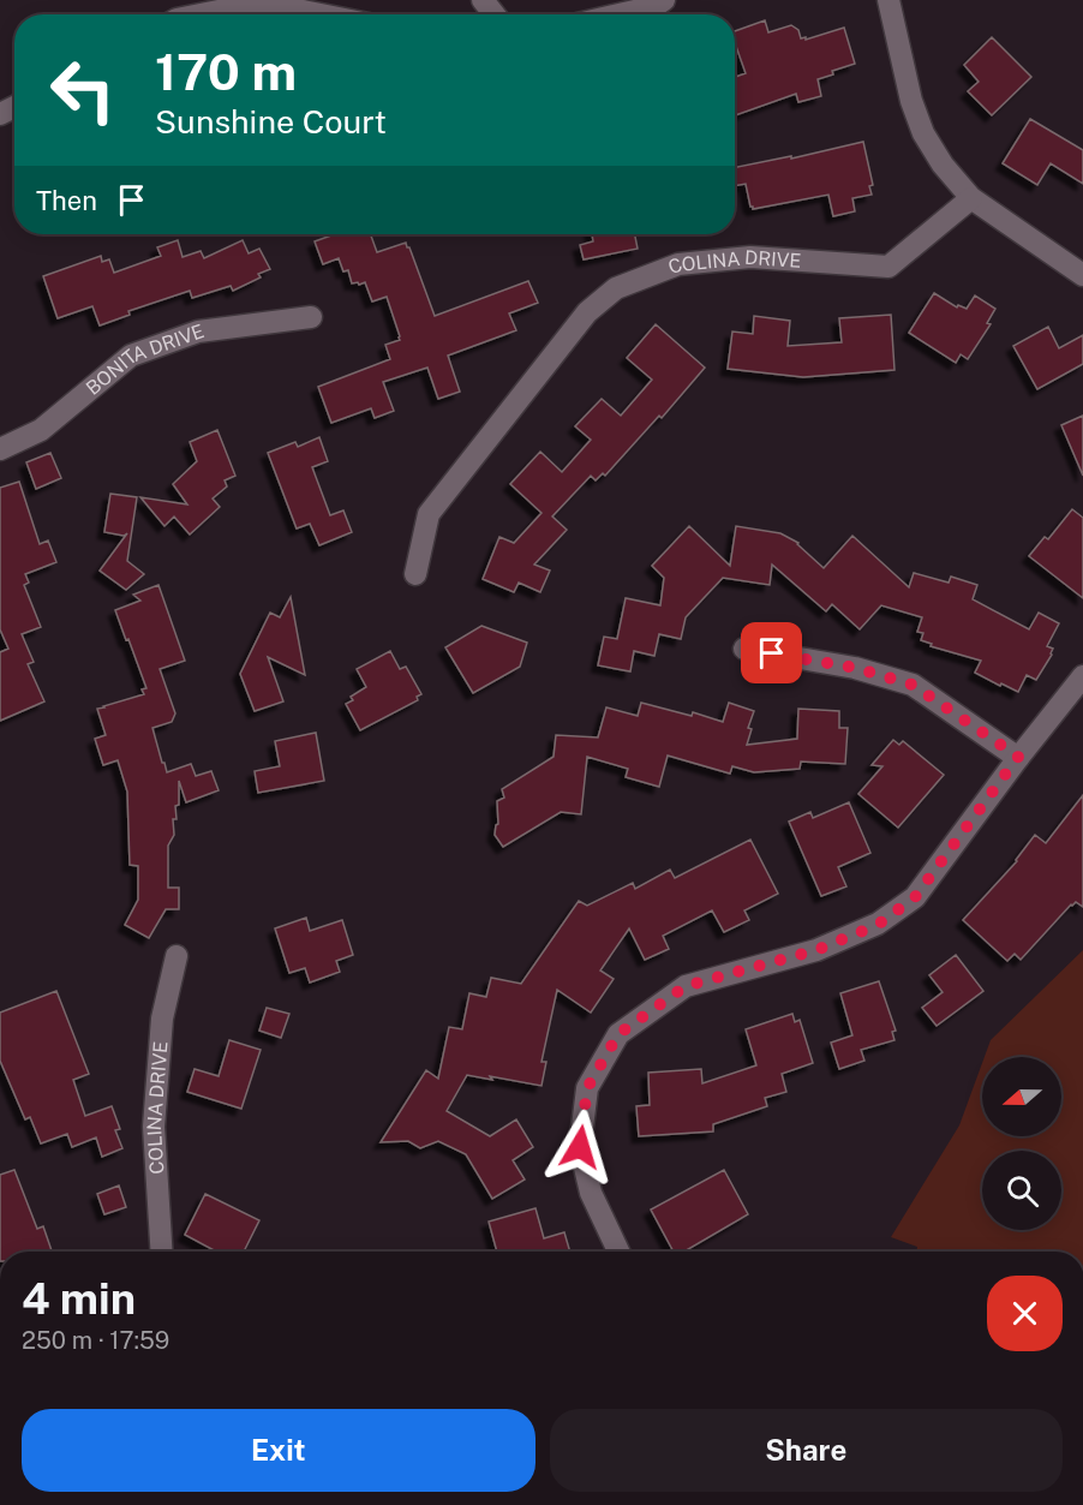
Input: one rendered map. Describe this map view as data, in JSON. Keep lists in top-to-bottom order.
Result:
{
  "streets": {
    "street": ["COLINA DRIVE", "BONITA DRIVE"]
  },
  "north": "left",
  "page": {
    "turn": ["170 m", "Sunshine Court"],
    "then": "Then",
    "heading": ["4 min", "250 m · 17:59"],
    "buttons": ["Exit", "Share"]
  }
}
